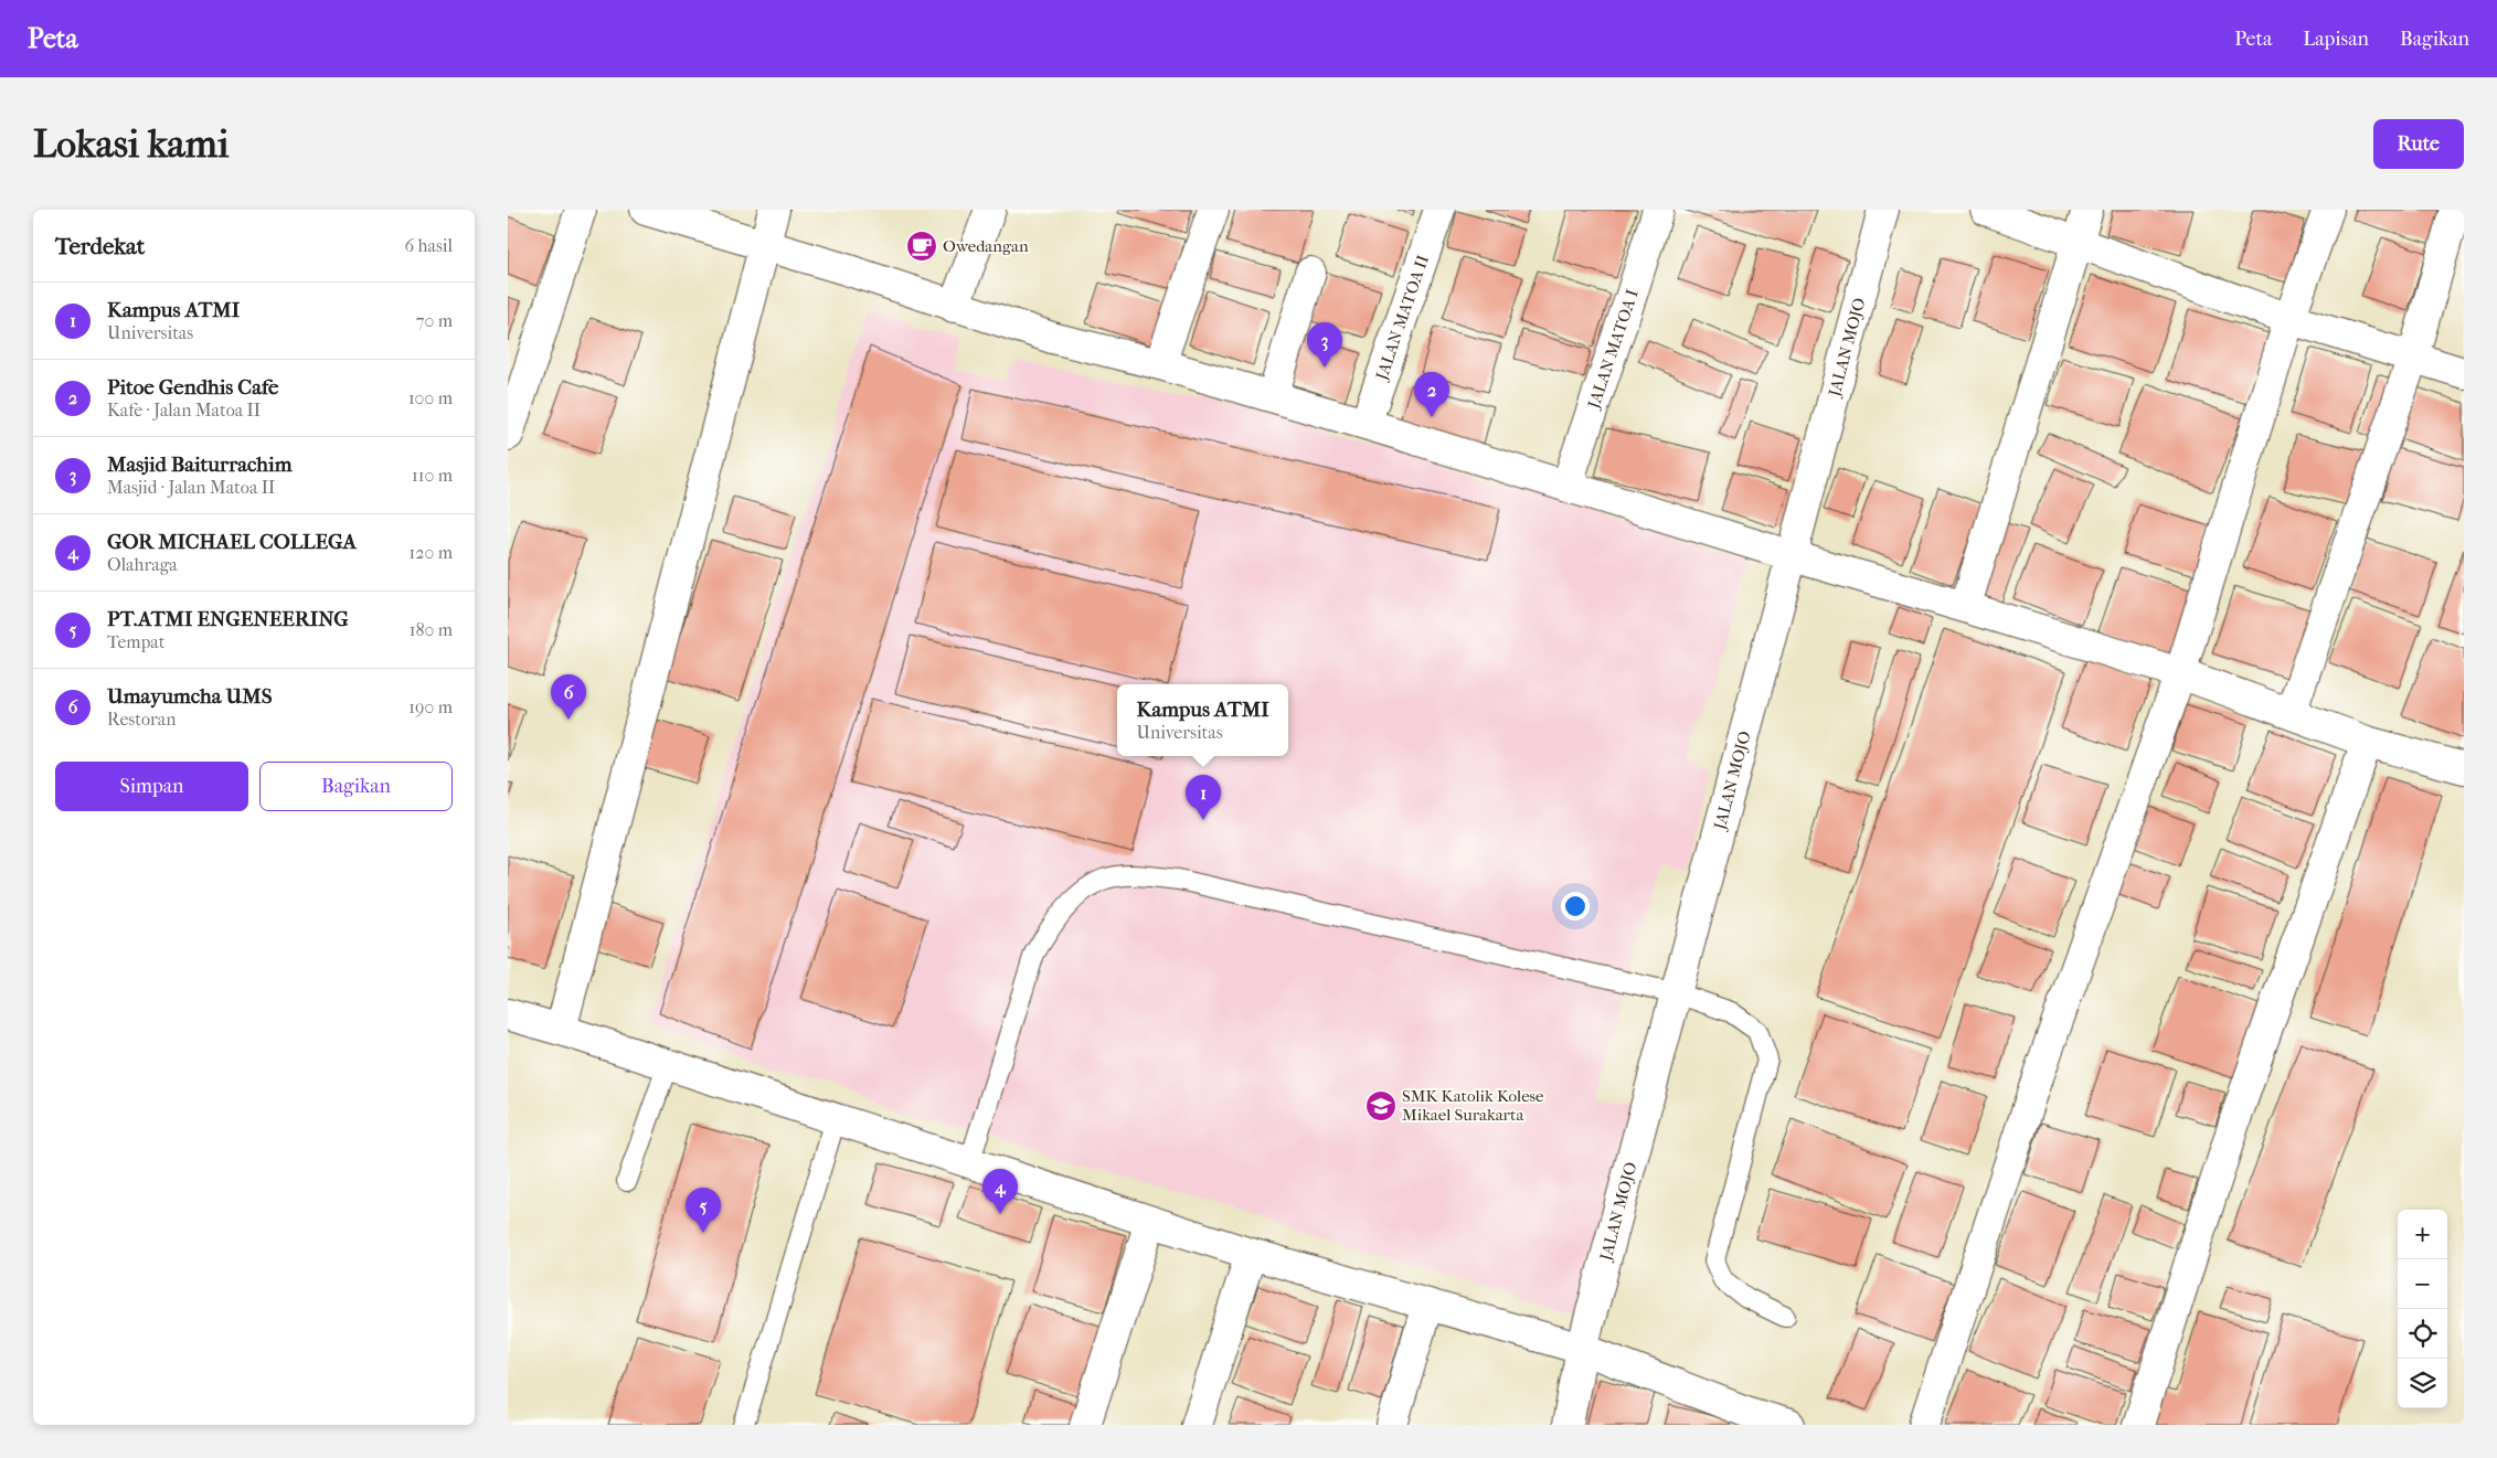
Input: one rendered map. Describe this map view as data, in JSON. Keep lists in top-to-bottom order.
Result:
{
  "streets": {
    "street": ["JALAN MATOA II", "JALAN MATOA I", "JALAN MOJO"]
  },
  "places": {
    "cafe": ["Owedangan"],
    "school or university": ["SMK Katolik Kolese Mikael Surakarta"]
  },
  "page": {
    "header": "Peta",
    "nav": ["Peta", "Lapisan", "Bagikan"],
    "buttons": [
      "Rute",
      ["Simpan", "Bagikan"]
    ],
    "title": "Lokasi kami",
    "heading": ["Terdekat", "6 hasil"],
    "list": [
      {
        "mark": "1",
        "name": "Kampus ATMI",
        "note": "Universitas",
        "value": "70 m"
      },
      {
        "mark": "2",
        "name": "Pitoe Gendhis Cafe",
        "note": "Kafe · Jalan Matoa II",
        "value": "100 m"
      },
      {
        "mark": "3",
        "name": "Masjid Baiturrachim",
        "note": "Masjid · Jalan Matoa II",
        "value": "110 m"
      },
      {
        "mark": "4",
        "name": "GOR MICHAEL COLLEGA",
        "note": "Olahraga",
        "value": "120 m"
      },
      {
        "mark": "5",
        "name": "PT.ATMI ENGENEERING",
        "note": "Tempat",
        "value": "180 m"
      },
      {
        "mark": "6",
        "name": "Umayumcha UMS",
        "note": "Restoran",
        "value": "190 m"
      }
    ],
    "pins": [
      "3",
      "2",
      "6",
      "1",
      "4",
      "5"
    ],
    "popup": ["Kampus ATMI", "Universitas"],
    "map_buttons": ["+", "−"]
  }
}
